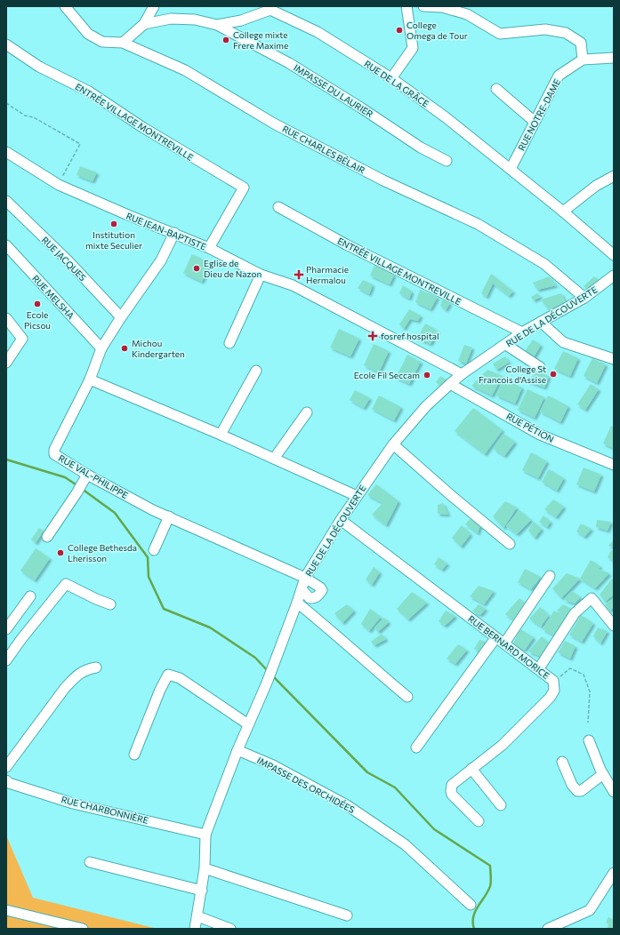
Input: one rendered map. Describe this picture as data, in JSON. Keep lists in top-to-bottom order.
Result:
{
  "streets": {
    "street": [
      "RUE DE LA GRÂCE",
      "IMPASSE DU LAURIER",
      "RUE NOTRE-DAME",
      "ENTRÉE VILLAGE MONTREVILLE",
      "RUE CHARLES BÉLAIR",
      "RUE JEAN-BAPTISTE",
      "RUE JACQUES",
      "RUE MELSHA",
      "RUE DE LA DÉCOUVERTE",
      "RUE PÉTION",
      "RUE VAL-PHILIPPE",
      "RUE BERNARD MORICE",
      "IMPASSE DES ORCHIDÉES",
      "RUE CHARBONNIÈRE"
    ]
  },
  "crossings": [
    ["RUE DE LA GRÂCE", "IMPASSE DU LAURIER"],
    ["RUE DE LA GRÂCE", "RUE NOTRE-DAME"],
    ["RUE DE LA GRÂCE", "RUE CHARLES BÉLAIR"],
    ["ENTRÉE VILLAGE MONTREVILLE", "RUE JEAN-BAPTISTE"],
    ["ENTRÉE VILLAGE MONTREVILLE", "RUE DE LA DÉCOUVERTE"],
    ["RUE CHARLES BÉLAIR", "RUE DE LA DÉCOUVERTE"],
    ["RUE JEAN-BAPTISTE", "RUE DE LA DÉCOUVERTE"],
    ["RUE JEAN-BAPTISTE", "RUE VAL-PHILIPPE"],
    ["RUE JACQUES", "RUE VAL-PHILIPPE"],
    ["RUE MELSHA", "RUE VAL-PHILIPPE"],
    ["RUE DE LA DÉCOUVERTE", "RUE PÉTION"],
    ["RUE DE LA DÉCOUVERTE", "RUE VAL-PHILIPPE"],
    ["RUE DE LA DÉCOUVERTE", "RUE BERNARD MORICE"],
    ["RUE DE LA DÉCOUVERTE", "IMPASSE DES ORCHIDÉES"],
    ["RUE DE LA DÉCOUVERTE", "RUE CHARBONNIÈRE"]
  ],
  "places": {
    "other": [
      "College Omega de Tour",
      "College mixte Frere Maxime",
      "Institution mixte Seculier",
      "Eglise de Dieu de Nazon",
      "Ecole Picsou",
      "Michou Kindergarten",
      "College St Francois d'Assise",
      "Ecole Fil Seccam",
      "College Bethesda Lherisson"
    ],
    "health": ["Pharmacie Hermalou", "fosref hospital"]
  }
}
